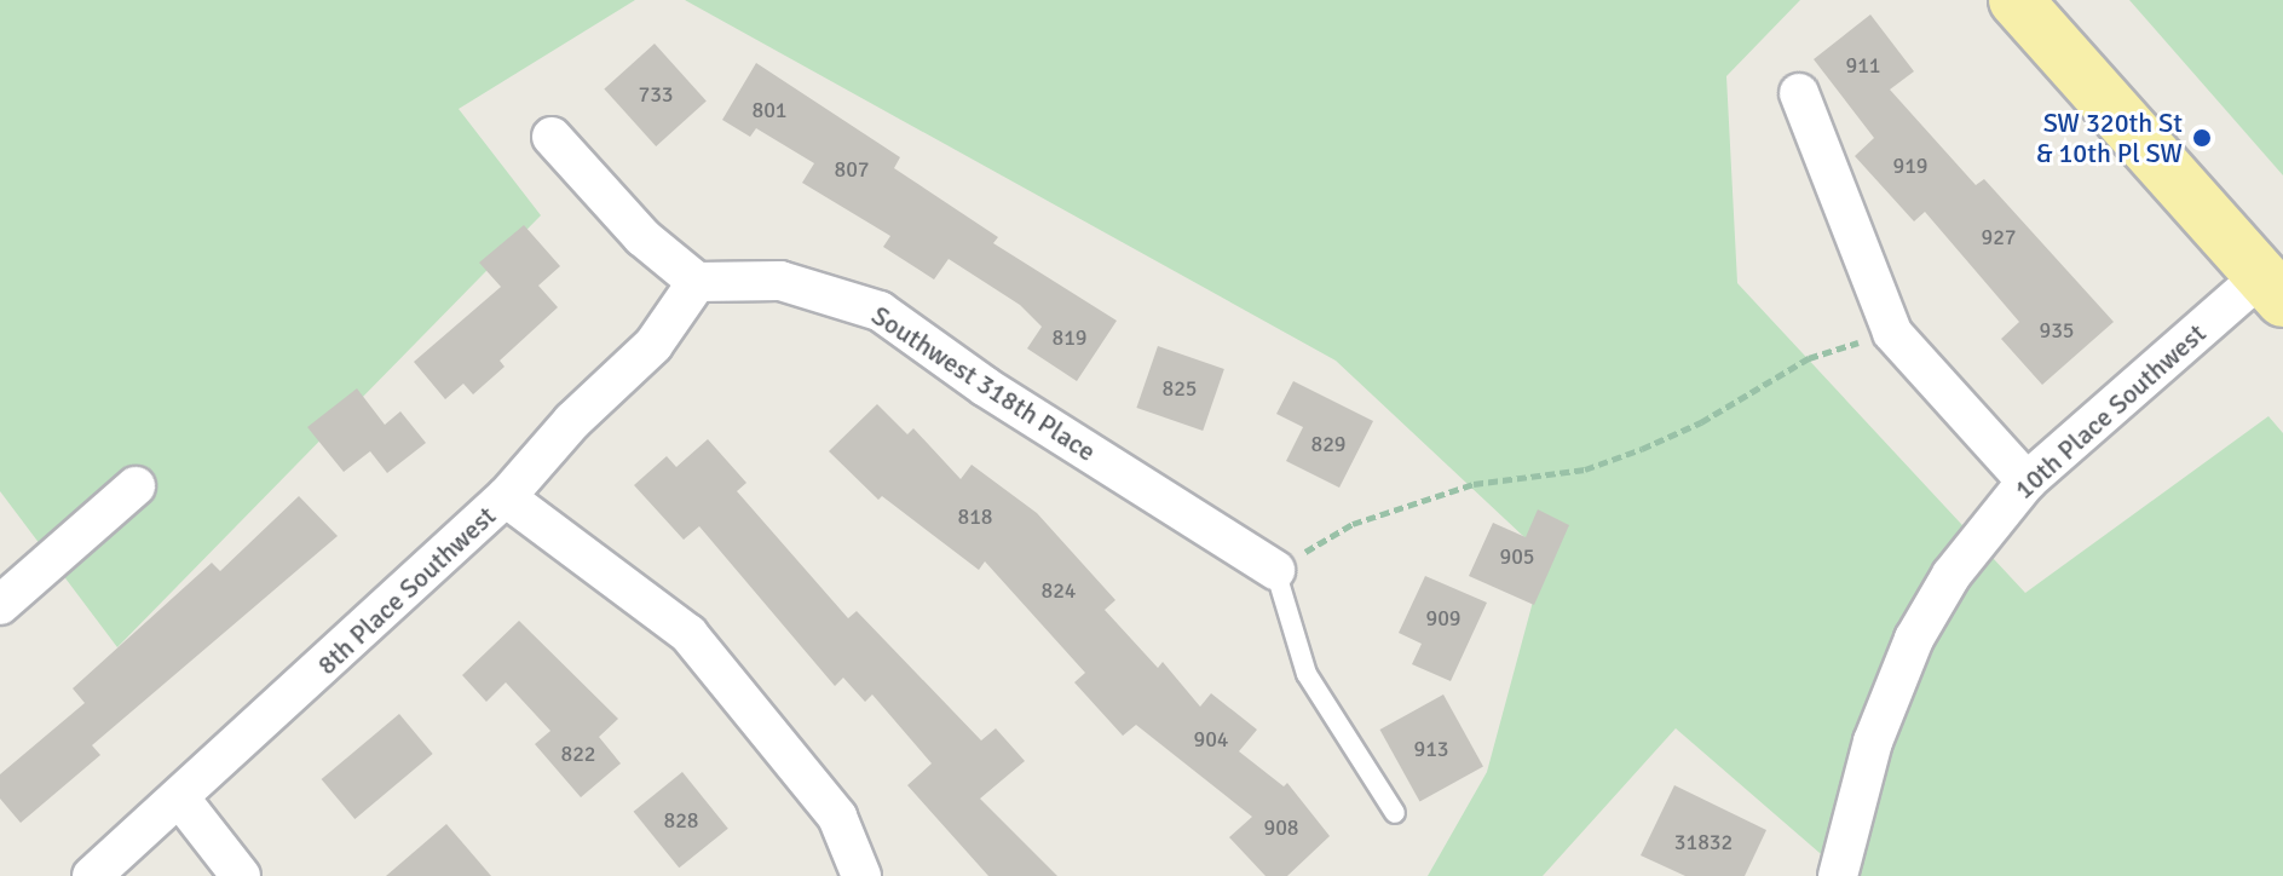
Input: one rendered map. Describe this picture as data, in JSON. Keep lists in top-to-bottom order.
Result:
{
  "streets": {
    "street": ["Southwest 318th Place", "10th Place Southwest", "8th Place Southwest"]
  },
  "crossings": [
    ["Southwest 318th Place", "8th Place Southwest"]
  ],
  "places": ["SW 320th St & 10th Pl SW"],
  "house_numbers": [
    "911",
    "733",
    "801",
    "919",
    "807",
    "927",
    "935",
    "819",
    "825",
    "829",
    "818",
    "905",
    "824",
    "909",
    "904",
    "913",
    "822",
    "828",
    "908",
    "31832"
  ]
}
